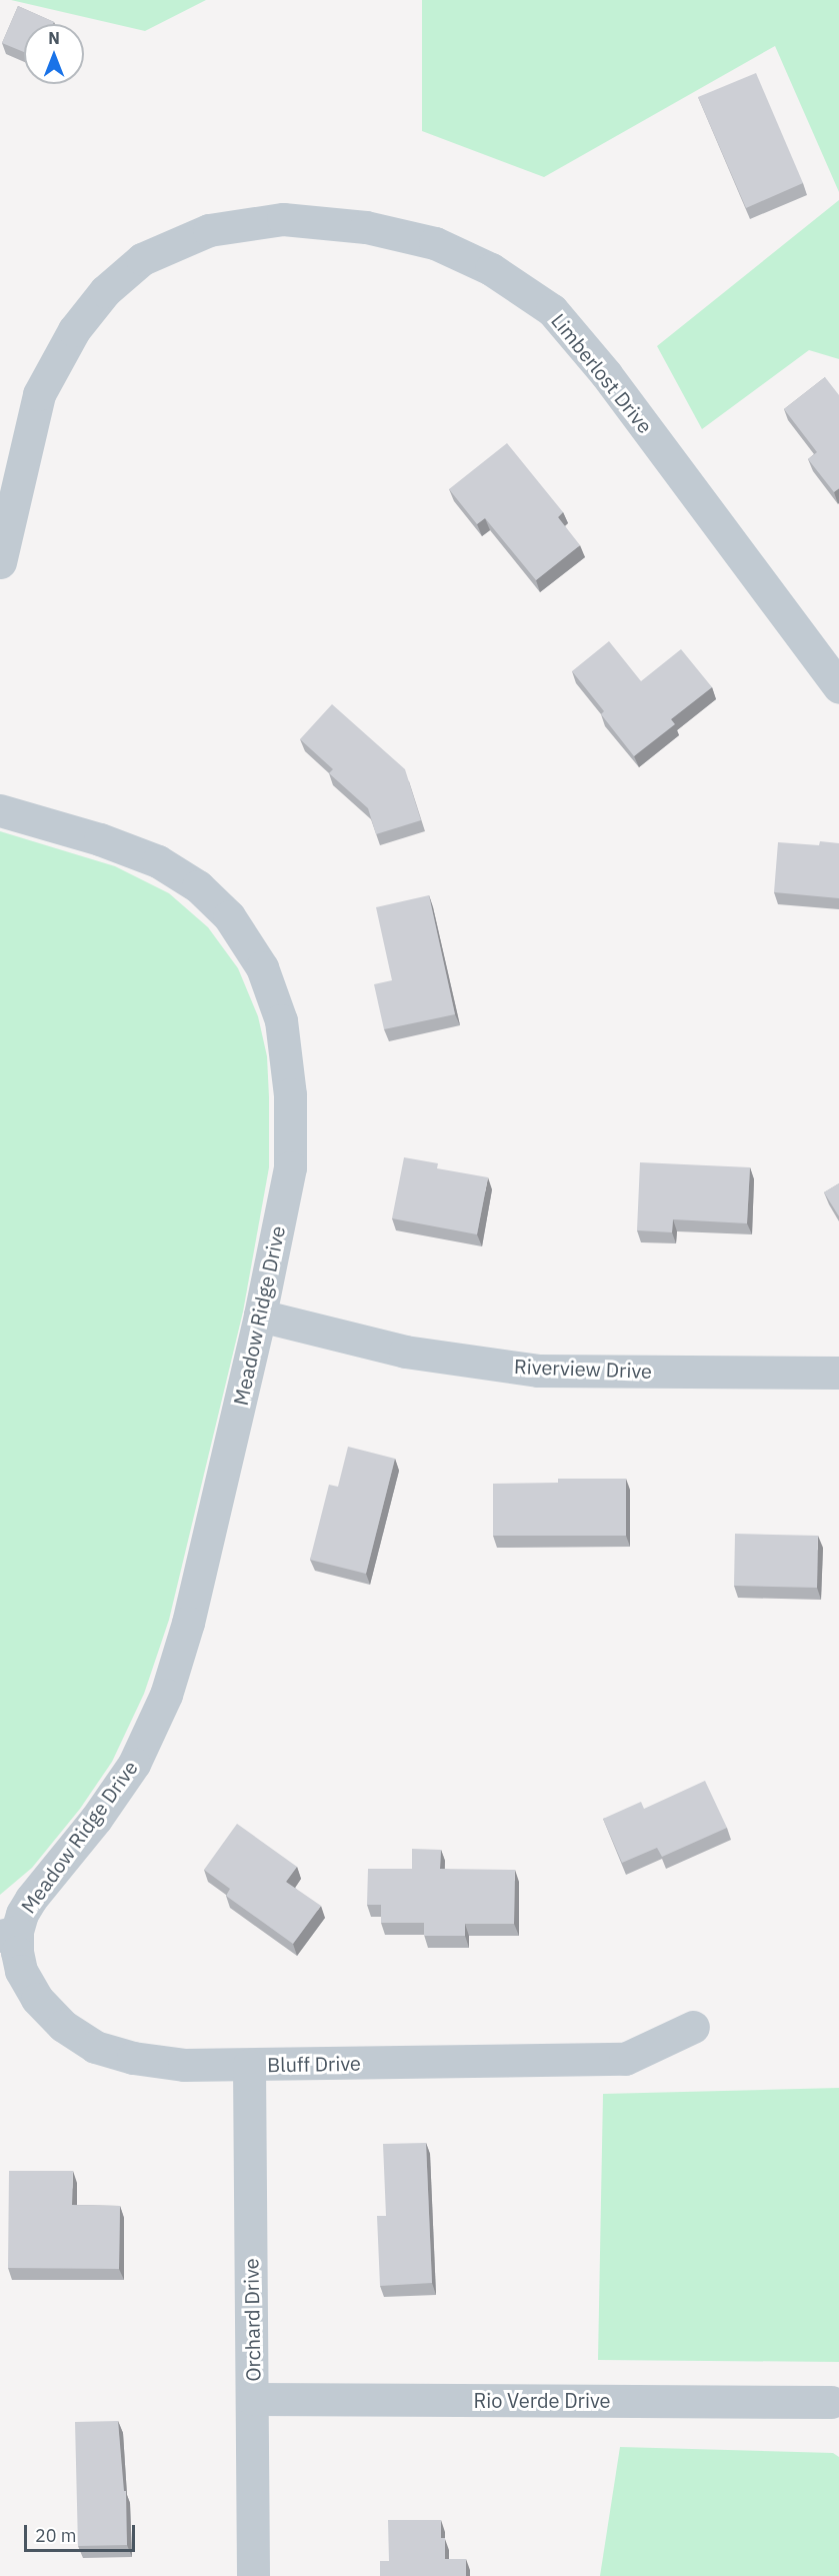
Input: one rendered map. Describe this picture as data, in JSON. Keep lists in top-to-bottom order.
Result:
{
  "streets": {
    "street": [
      "Limberlost Drive",
      "Meadow Ridge Drive",
      "Riverview Drive",
      "Bluff Drive",
      "Orchard Drive",
      "Rio Verde Drive"
    ]
  },
  "crossings": [
    ["Meadow Ridge Drive", "Riverview Drive"],
    ["Meadow Ridge Drive", "Bluff Drive"],
    ["Bluff Drive", "Orchard Drive"],
    ["Orchard Drive", "Rio Verde Drive"]
  ],
  "scale_bar": "20 m",
  "north": "top"
}
